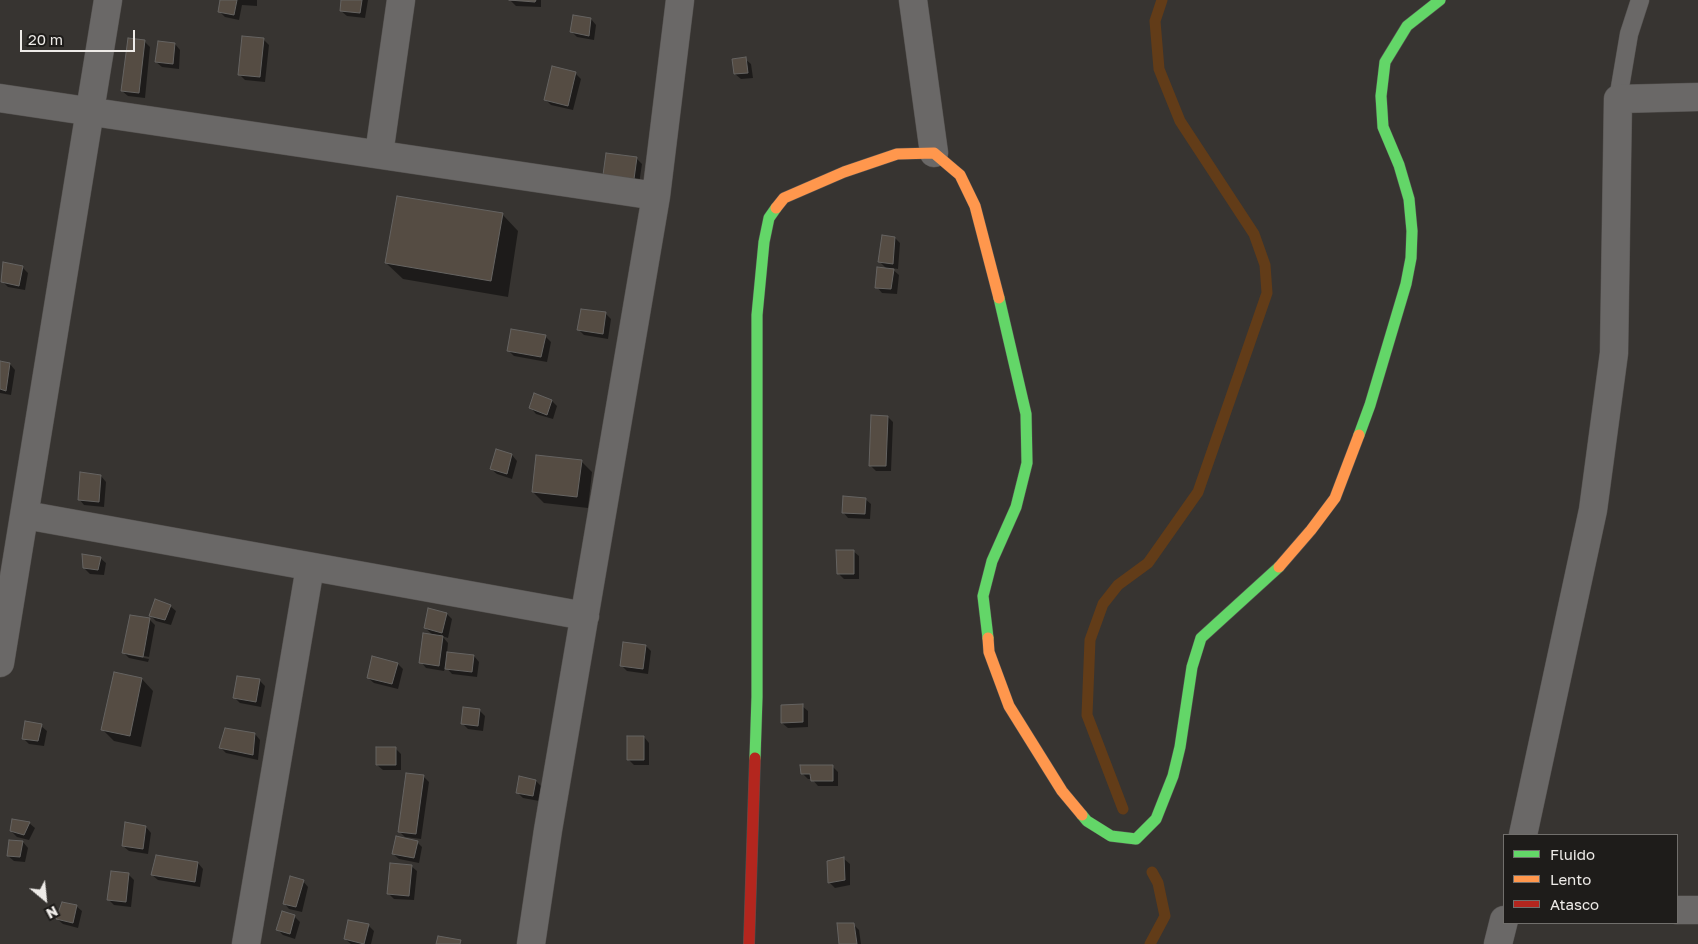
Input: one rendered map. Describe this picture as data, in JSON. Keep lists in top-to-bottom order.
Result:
{
  "legend": ["Fluido", "Lento", "Atasco"],
  "scale_bar": "20 m",
  "north": "bottom right"
}
